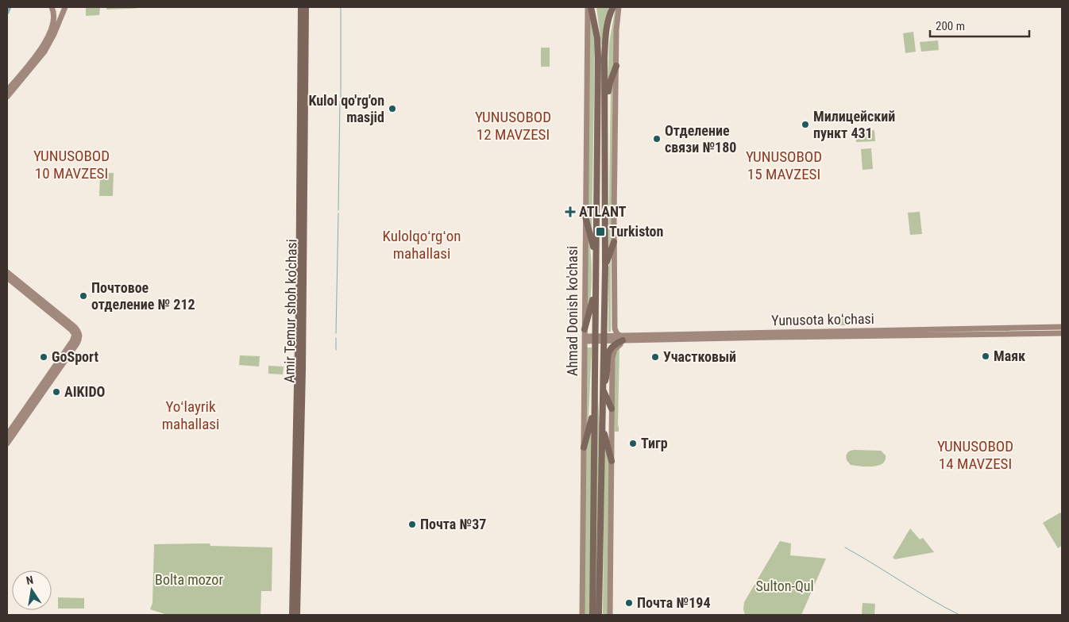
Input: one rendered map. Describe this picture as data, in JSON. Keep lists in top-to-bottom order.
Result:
{
  "streets": {
    "main road": ["Amir Temur shoh ko'chasi", "Ahmad Donish ko'chasi", "Yunusota koʻchasi"]
  },
  "crossings": [
    ["Ahmad Donish ko'chasi", "Yunusota koʻchasi"]
  ],
  "districts": [
    "YUNUSOBOD 12 MAVZESI",
    "YUNUSOBOD 10 MAVZESI",
    "YUNUSOBOD 15 MAVZESI",
    "Kulolqoʻrgʻon mahallasi",
    "Yoʻlayrik mahallasi",
    "YUNUSOBOD 14 MAVZESI"
  ],
  "parks": ["Bolta mozor", "Sulton-Qul"],
  "places": {
    "other": [
      "Kulol qo'rg'on masjid",
      "Милицейский пункт 431",
      "Отделение связи №180",
      "Почтовое отделение № 212",
      "Маяк",
      "GoSport",
      "Участковый",
      "AIKIDO",
      "Тигр",
      "Почта №37",
      "Почта №194"
    ],
    "health": ["ATLANT"],
    "transit": ["Turkiston"]
  },
  "scale_bar": "200 m",
  "north": "top"
}
